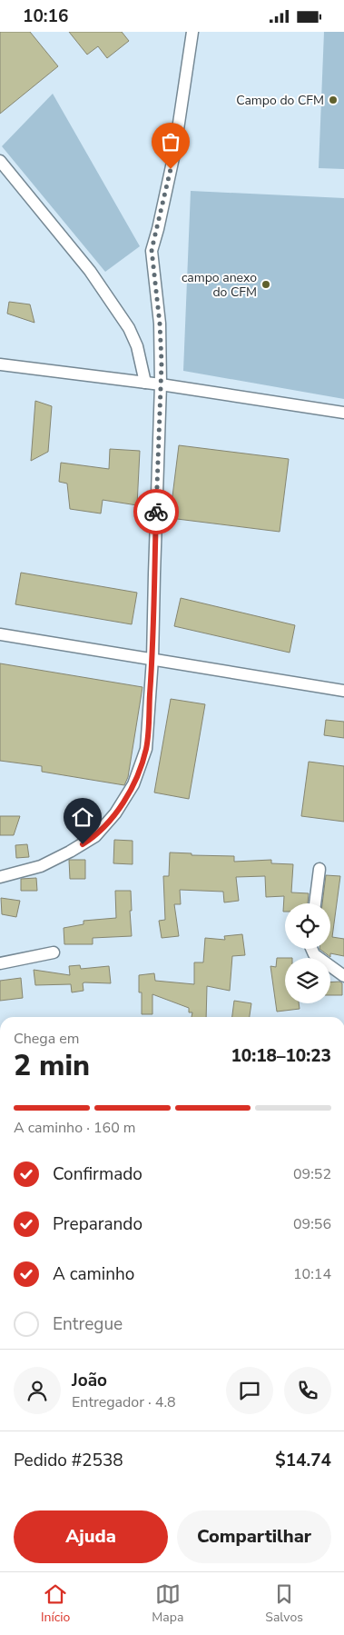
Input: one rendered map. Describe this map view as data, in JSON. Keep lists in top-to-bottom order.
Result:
{
  "places": ["Campo do CFM", "campo anexo do CFM"],
  "page": {
    "status": "10:16",
    "heading": ["2 min", "Chega em", "10:18–10:23"],
    "panel": [
      "João",
      "Entregador · 4.8",
      "Pedido #2538",
      "$14.74"
    ],
    "bar": "A caminho · 160 m",
    "list": [
      ["Confirmado", "09:52"],
      ["Preparando", "09:56"],
      ["A caminho", "10:14"],
      "Entregue"
    ],
    "buttons": ["Ajuda", "Compartilhar"],
    "tabs": ["Início", "Mapa", "Salvos"]
  }
}
